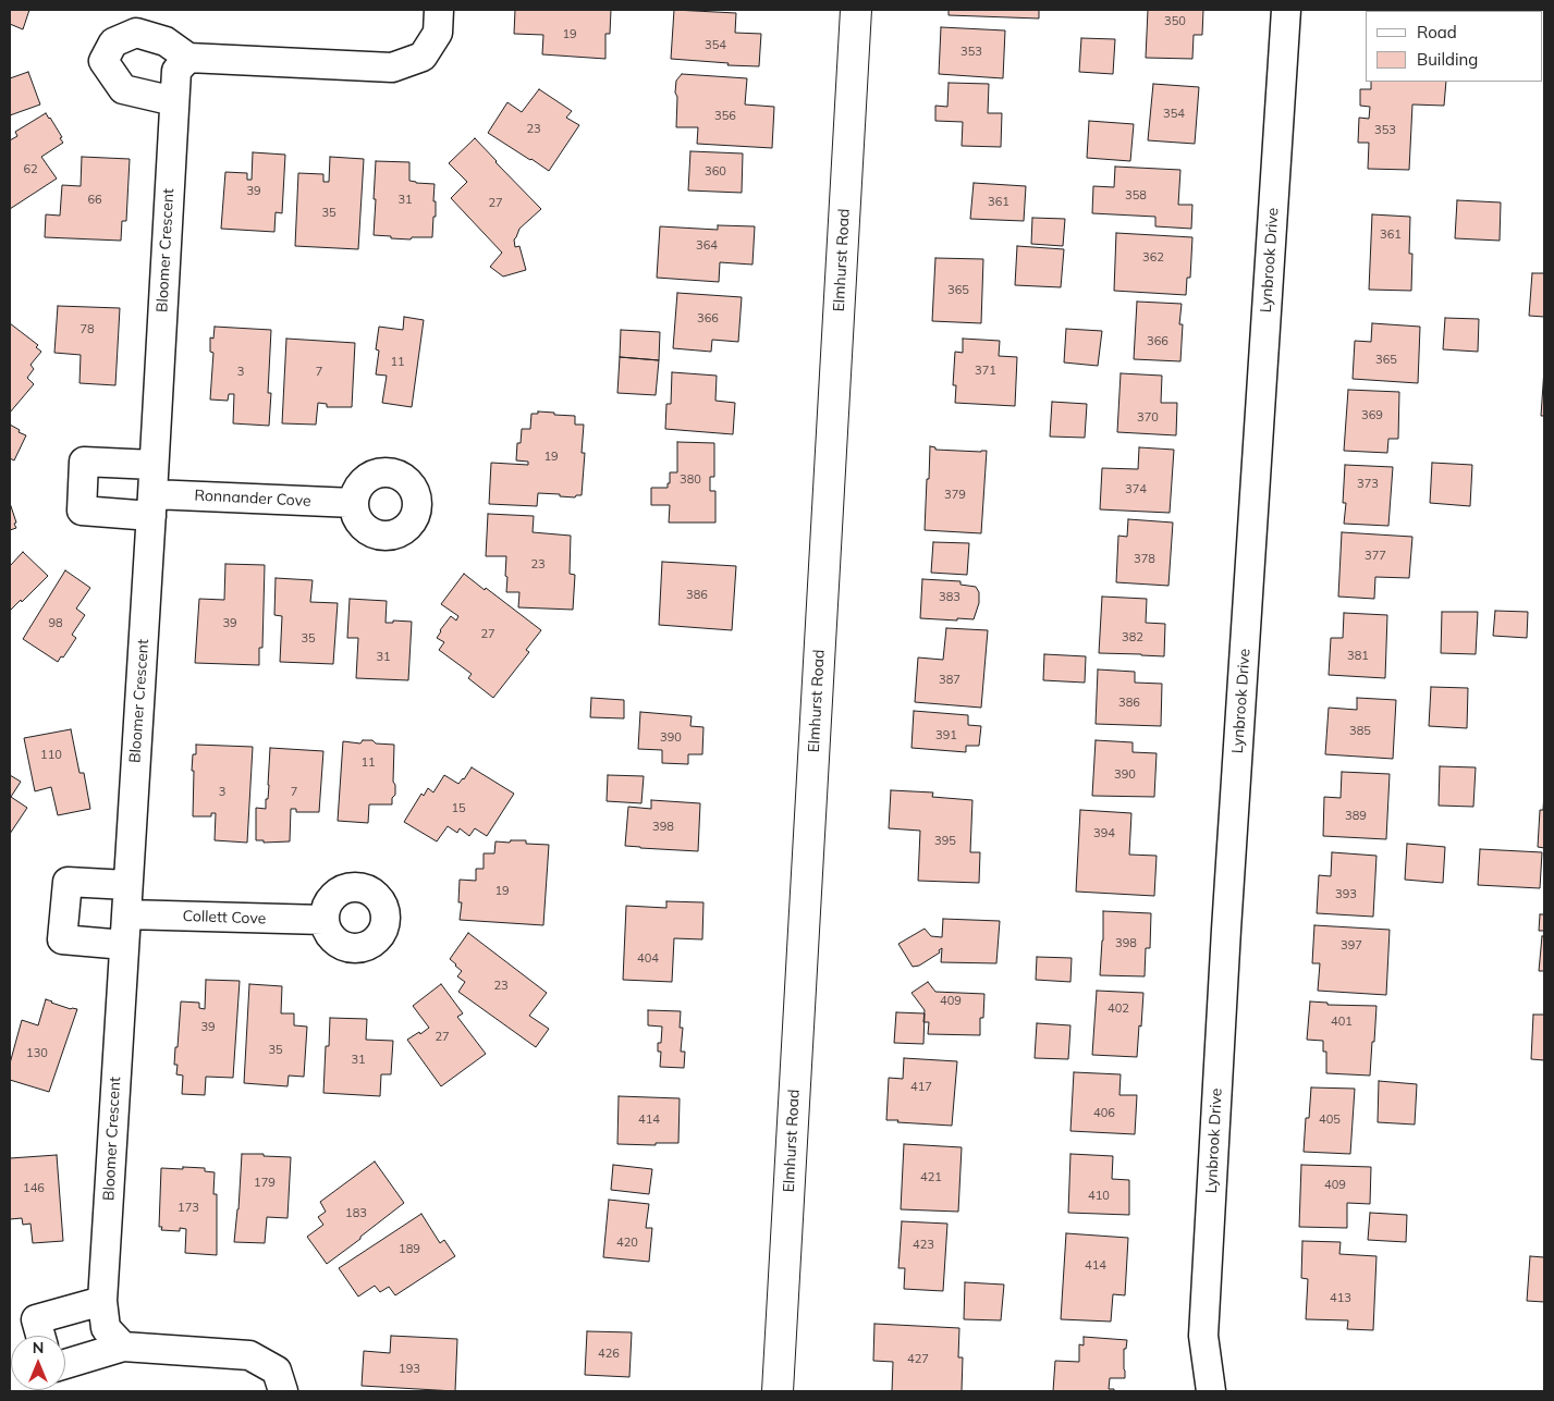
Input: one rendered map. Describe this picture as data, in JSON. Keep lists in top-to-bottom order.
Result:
{
  "streets": {
    "street": [
      "Bloomer Crescent",
      "Elmhurst Road",
      "Lynbrook Drive",
      "Ronnander Cove",
      "Collett Cove"
    ]
  },
  "crossings": [
    ["Bloomer Crescent", "Ronnander Cove"],
    ["Bloomer Crescent", "Collett Cove"]
  ],
  "house_numbers": [
    "350",
    "19",
    "354",
    "353",
    "354",
    "356",
    "23",
    "353",
    "62",
    "360",
    "39",
    "358",
    "66",
    "31",
    "361",
    "27",
    "35",
    "361",
    "364",
    "362",
    "365",
    "366",
    "78",
    "366",
    "365",
    "11",
    "371",
    "3",
    "7",
    "369",
    "370",
    "19",
    "380",
    "373",
    "374",
    "379",
    "377",
    "378",
    "23",
    "386",
    "383",
    "98",
    "39",
    "27",
    "382",
    "35",
    "381",
    "31",
    "387",
    "386",
    "385",
    "391",
    "390",
    "110",
    "11",
    "390",
    "3",
    "7",
    "15",
    "389",
    "398",
    "394",
    "395",
    "19",
    "393",
    "398",
    "397",
    "404",
    "23",
    "409",
    "402",
    "401",
    "39",
    "27",
    "35",
    "130",
    "31",
    "417",
    "406",
    "414",
    "405",
    "421",
    "179",
    "409",
    "146",
    "410",
    "173",
    "183",
    "420",
    "423",
    "189",
    "414",
    "413",
    "426",
    "427",
    "193"
  ],
  "legend": ["Road", "Building"],
  "north": "top"
}
